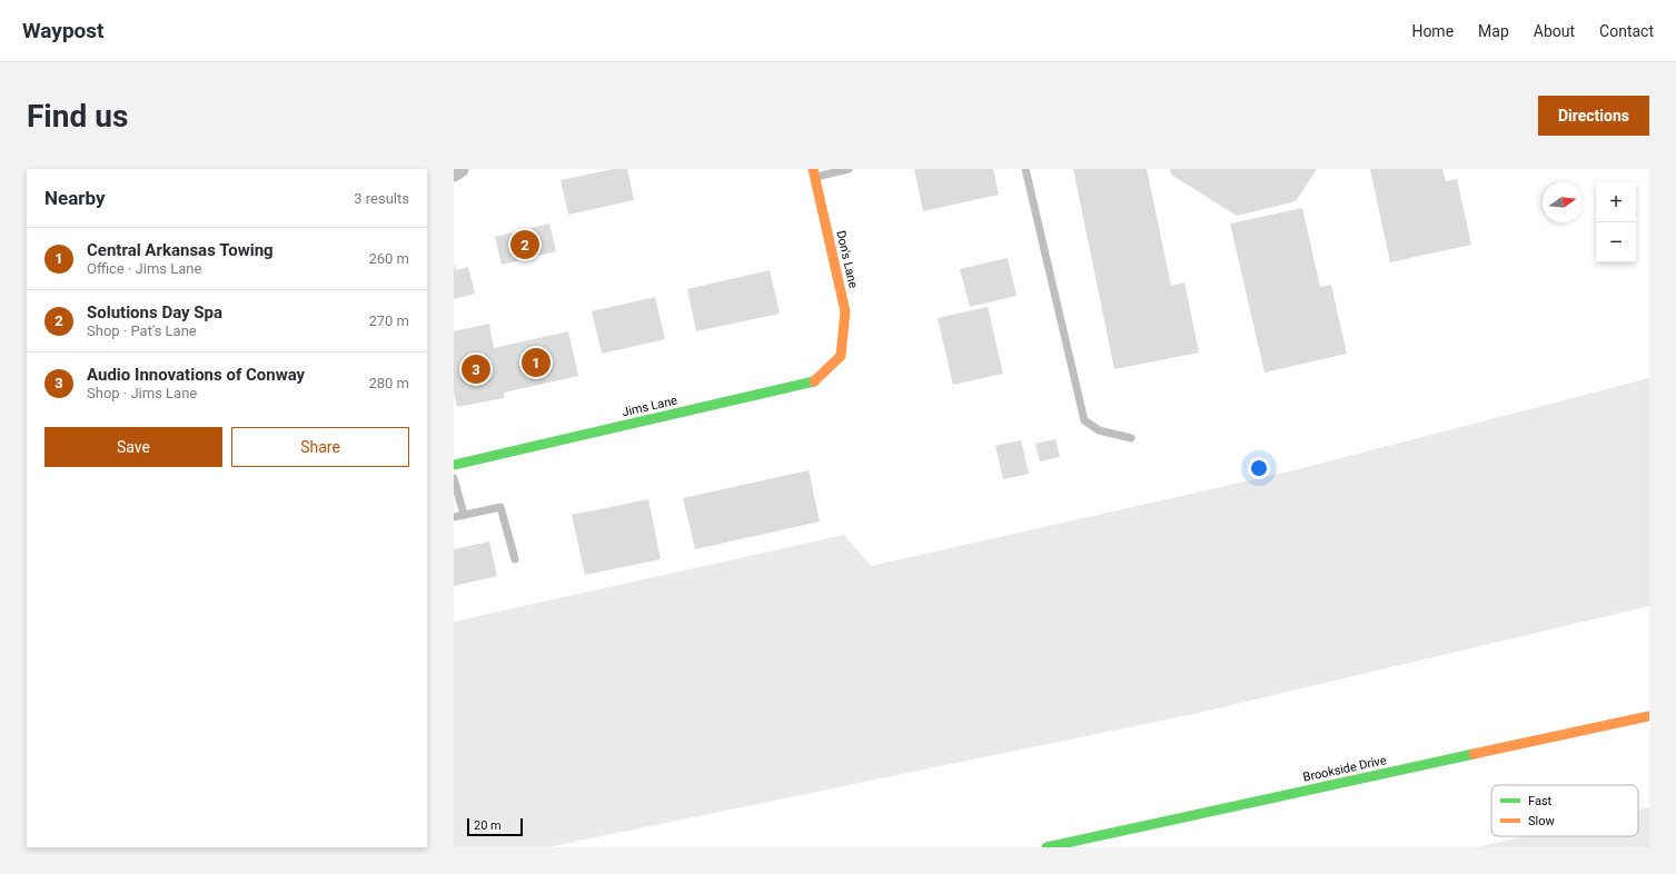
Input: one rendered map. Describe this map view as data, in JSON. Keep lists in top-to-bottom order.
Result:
{
  "streets": {
    "street": ["Don's Lane", "Jims Lane", "Brookside Drive"]
  },
  "crossings": [
    ["Don's Lane", "Jims Lane"]
  ],
  "legend": ["Fast", "Slow"],
  "scale_bar": "20 m",
  "north": "right",
  "page": {
    "header": "Waypost",
    "nav": [
      "Home",
      "Map",
      "About",
      "Contact"
    ],
    "buttons": [
      "Directions",
      ["Save", "Share"]
    ],
    "title": "Find us",
    "heading": ["Nearby", "3 results"],
    "map_buttons": ["+", "−"],
    "list": [
      {
        "mark": "1",
        "name": "Central Arkansas Towing",
        "note": "Office · Jims Lane",
        "value": "260 m"
      },
      {
        "mark": "2",
        "name": "Solutions Day Spa",
        "note": "Shop · Pat's Lane",
        "value": "270 m"
      },
      {
        "mark": "3",
        "name": "Audio Innovations of Conway",
        "note": "Shop · Jims Lane",
        "value": "280 m"
      }
    ],
    "pins": ["2", "1", "3"],
    "scale": "20 m"
  }
}
